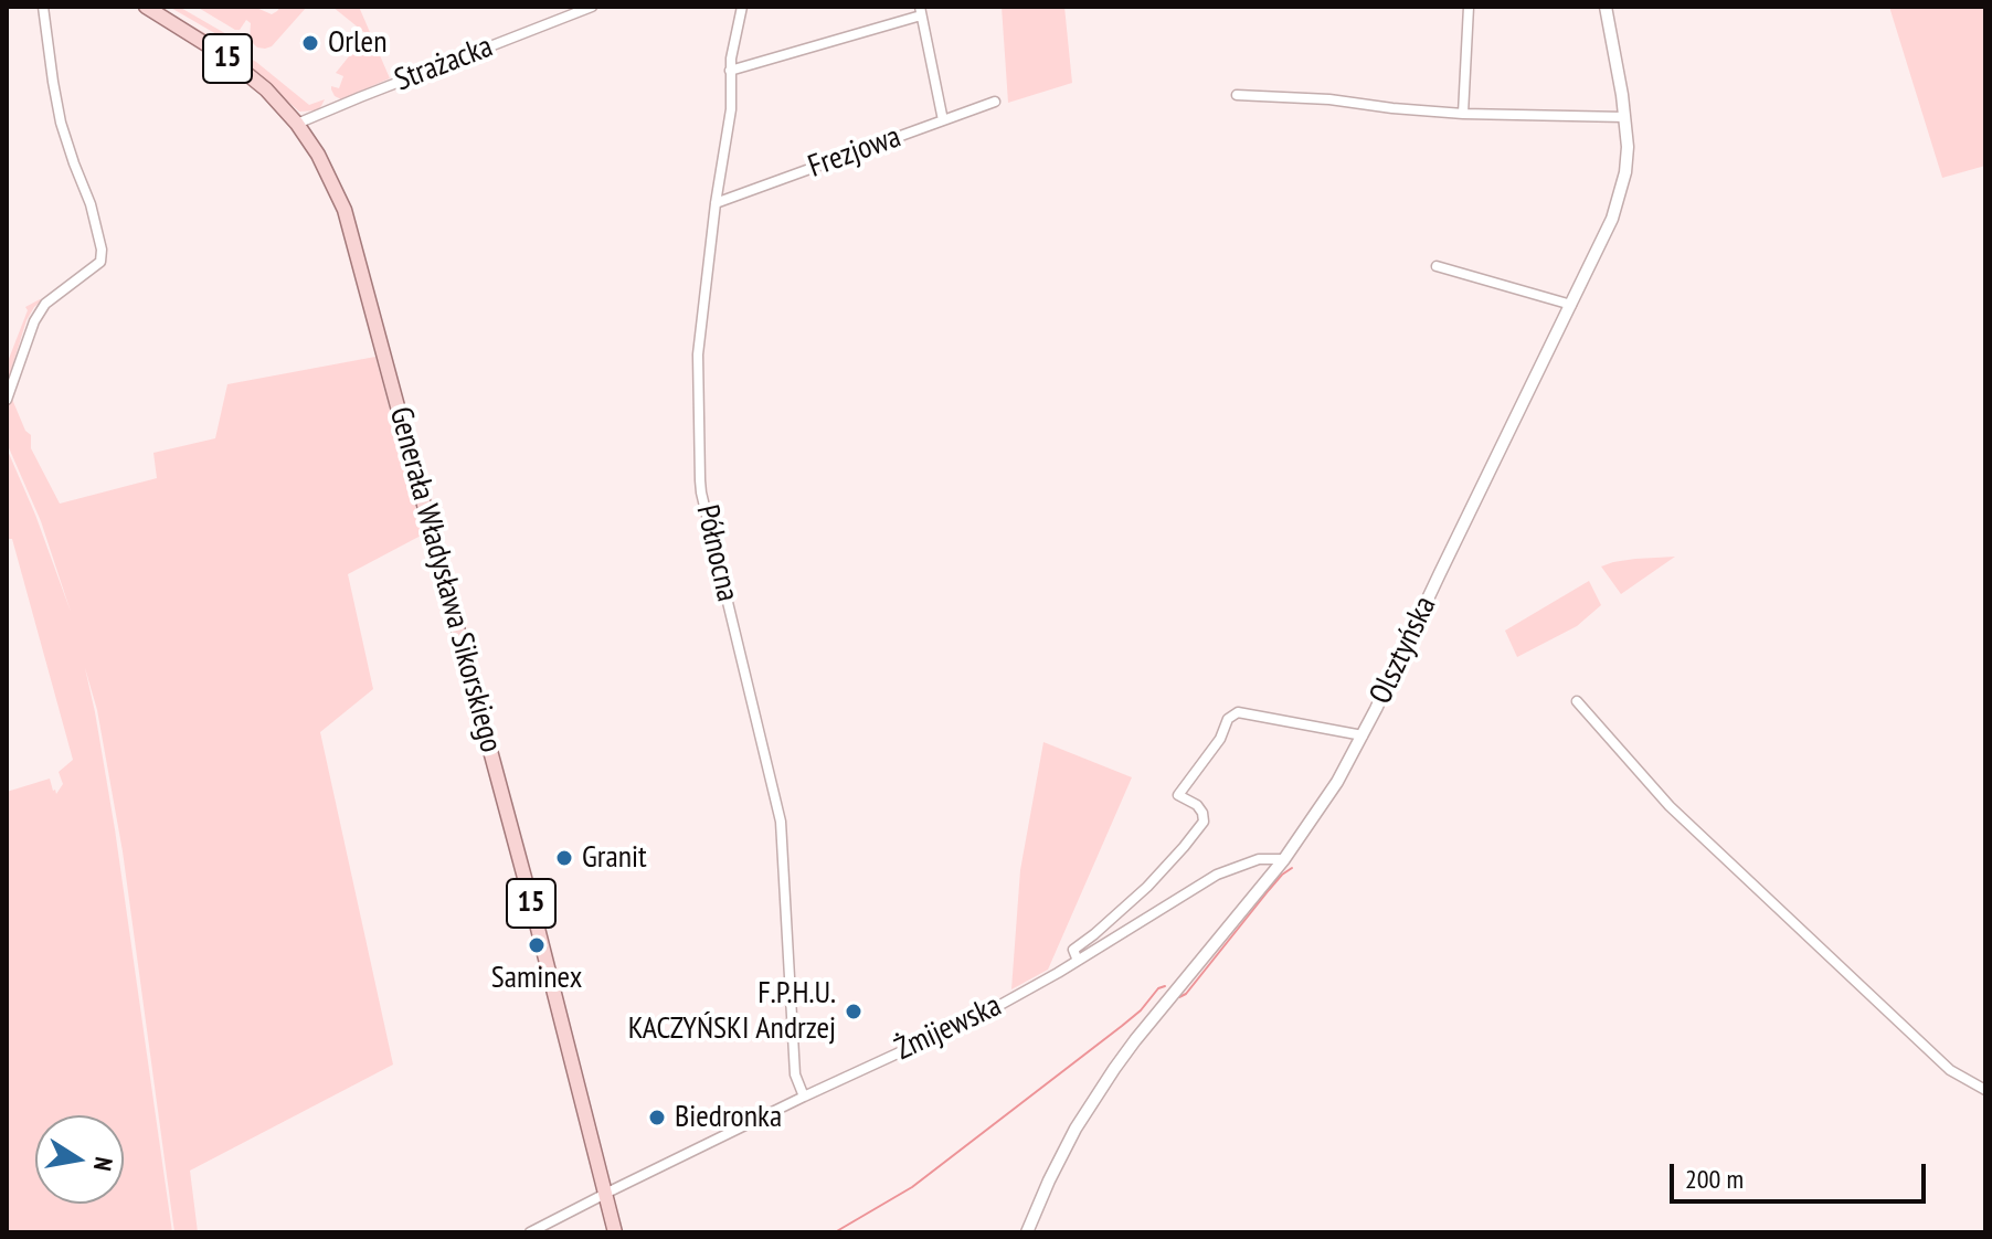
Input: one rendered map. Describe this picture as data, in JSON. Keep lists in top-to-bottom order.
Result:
{
  "streets": {
    "main road": ["15", "Generała Władysława Sikorskiego"],
    "street": [
      "Strażacka",
      "Frezjowa",
      "Północna",
      "Olsztyńska",
      "Żmijewska"
    ]
  },
  "crossings": [
    ["Strażacka", "Generała Władysława Sikorskiego"],
    ["Frezjowa", "Północna"],
    ["Północna", "Żmijewska"],
    ["Generała Władysława Sikorskiego", "Żmijewska"],
    ["Olsztyńska", "Żmijewska"]
  ],
  "places": [
    "Orlen",
    "Granit",
    "Saminex",
    "F.P.H.U. KACZYŃSKI Andrzej",
    "Biedronka"
  ],
  "scale_bar": "200 m",
  "north": "right"
}
